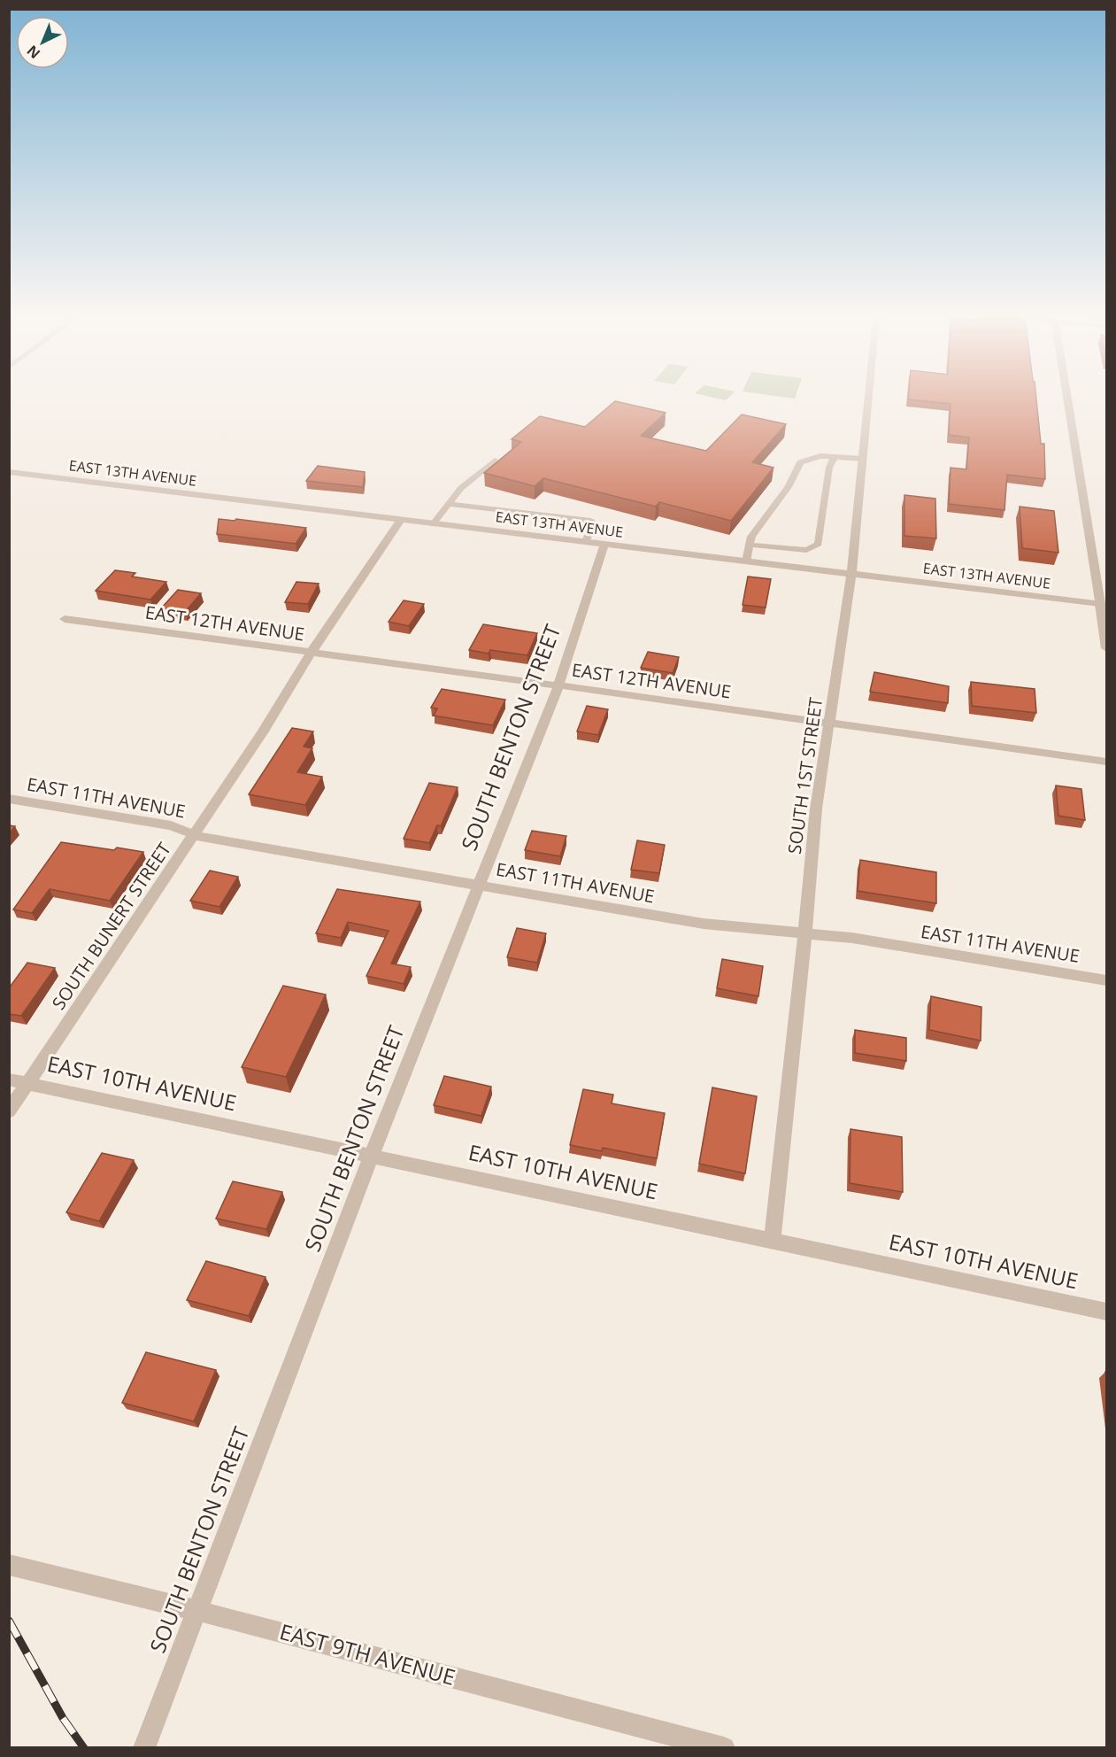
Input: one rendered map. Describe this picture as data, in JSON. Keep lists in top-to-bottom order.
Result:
{
  "streets": {
    "street": [
      "EAST 13TH AVENUE",
      "EAST 12TH AVENUE",
      "SOUTH BENTON STREET",
      "SOUTH 1ST STREET",
      "EAST 11TH AVENUE",
      "SOUTH BUNERT STREET",
      "EAST 10TH AVENUE",
      "EAST 9TH AVENUE"
    ]
  },
  "crossings": [
    ["EAST 13TH AVENUE", "SOUTH BENTON STREET"],
    ["EAST 13TH AVENUE", "SOUTH 1ST STREET"],
    ["EAST 13TH AVENUE", "SOUTH BUNERT STREET"],
    ["EAST 12TH AVENUE", "SOUTH BENTON STREET"],
    ["EAST 12TH AVENUE", "SOUTH 1ST STREET"],
    ["EAST 12TH AVENUE", "SOUTH BUNERT STREET"],
    ["SOUTH BENTON STREET", "EAST 11TH AVENUE"],
    ["SOUTH BENTON STREET", "EAST 10TH AVENUE"],
    ["SOUTH BENTON STREET", "EAST 9TH AVENUE"],
    ["SOUTH 1ST STREET", "EAST 11TH AVENUE"],
    ["SOUTH 1ST STREET", "EAST 10TH AVENUE"],
    ["EAST 11TH AVENUE", "SOUTH BUNERT STREET"],
    ["SOUTH BUNERT STREET", "EAST 10TH AVENUE"]
  ],
  "north": "bottom left"
}
